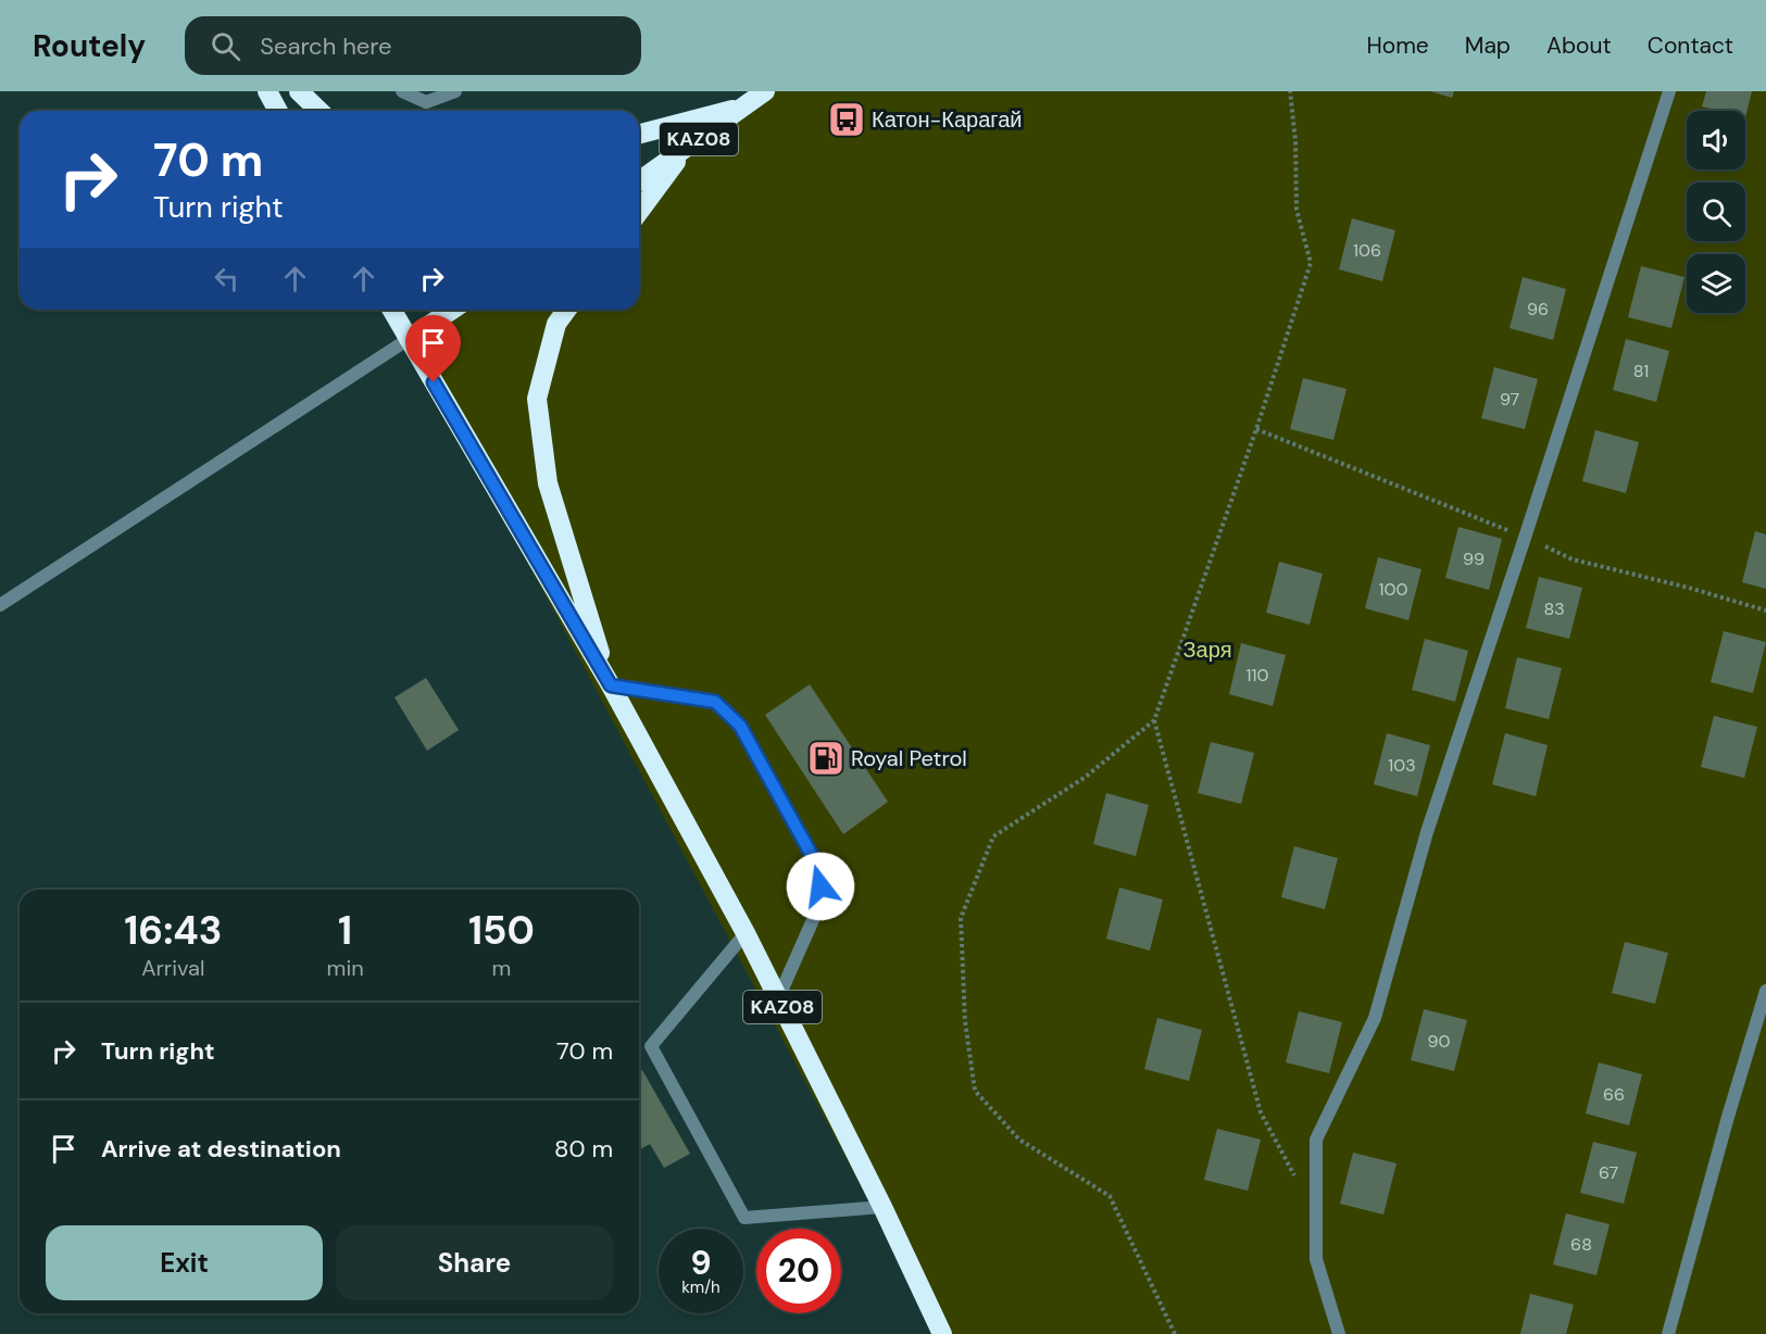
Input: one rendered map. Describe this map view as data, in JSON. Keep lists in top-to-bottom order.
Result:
{
  "streets": {
    "highway": ["KAZ08"]
  },
  "parks": ["Заря"],
  "places": {
    "bus stop": ["Катон-Карагай"],
    "fuel station": ["Royal Petrol"]
  },
  "house_numbers": [
    "106",
    "96",
    "81",
    "97",
    "99",
    "100",
    "83",
    "110",
    "103",
    "90",
    "66",
    "67",
    "68"
  ],
  "page": {
    "header": "Routely",
    "search": "Search here",
    "nav": [
      "Home",
      "Map",
      "About",
      "Contact"
    ],
    "turn": ["70 m", "Turn right"],
    "eta": [
      "16:43",
      "Arrival",
      "1",
      "min",
      "150",
      "m"
    ],
    "list": [
      {
        "name": "Turn right",
        "value": "70 m"
      },
      {
        "name": "Arrive at destination",
        "value": "80 m"
      }
    ],
    "buttons": ["Exit", "Share"],
    "speed": "9 km/h",
    "limit": "20"
  }
}
